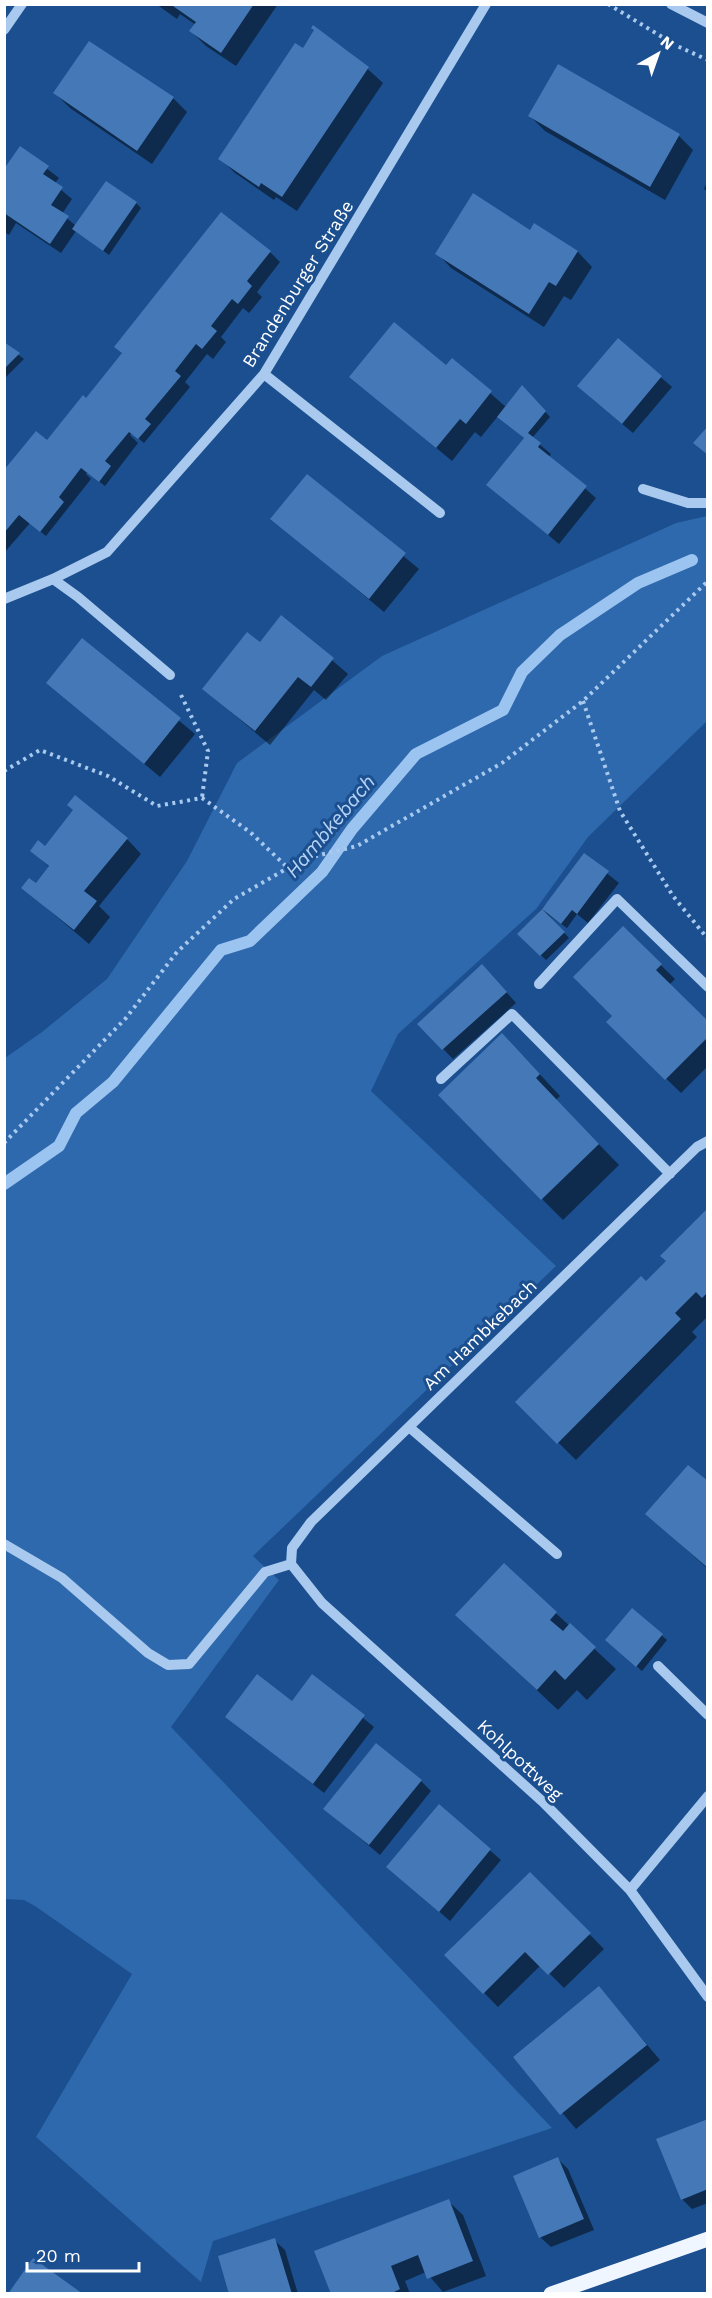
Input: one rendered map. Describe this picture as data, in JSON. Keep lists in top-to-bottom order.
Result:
{
  "streets": {
    "street": ["Brandenburger Straße", "Am Hambkebach", "Kohlpottweg"]
  },
  "crossings": [
    ["Am Hambkebach", "Kohlpottweg"]
  ],
  "water": ["Hambkebach"],
  "scale_bar": "20 m",
  "north": "top right"
}
